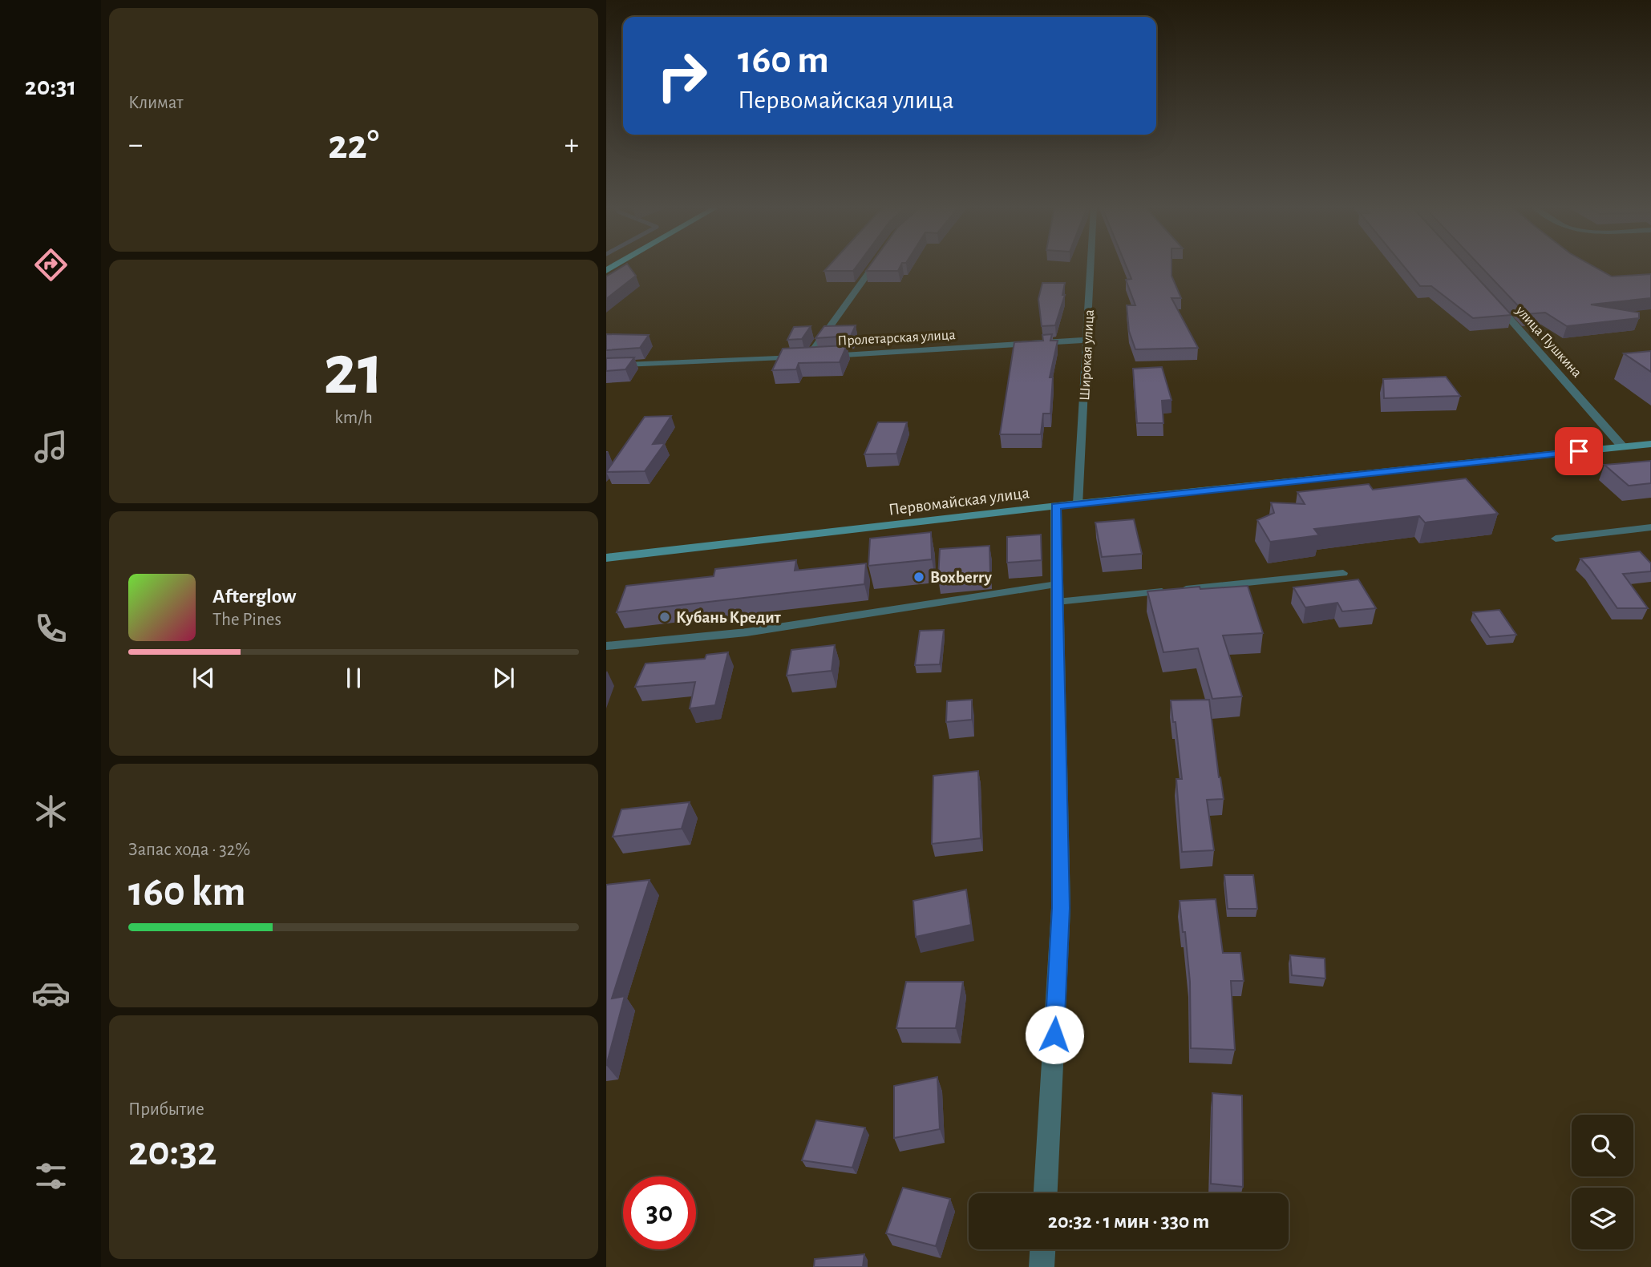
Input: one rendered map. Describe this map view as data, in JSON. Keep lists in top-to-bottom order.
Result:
{
  "streets": {
    "street": [
      "Пролетарская улица",
      "улица Пушкина",
      "Широкая улица",
      "Первомайская улица"
    ]
  },
  "crossings": [
    ["Пролетарская улица", "Широкая улица"],
    ["улица Пушкина", "Первомайская улица"],
    ["Широкая улица", "Первомайская улица"]
  ],
  "places": ["Boxberry", "Кубань Кредит"],
  "page": {
    "tabs": "20:31",
    "tile": [
      "Климат",
      ["21", "km/h"],
      ["Запас хода · 32%", "160 km"],
      ["Прибытие", "20:32"]
    ],
    "turn": ["160 m", "Первомайская улица"],
    "heat": ["−", "22°", "+"],
    "song": ["Afterglow", "The Pines"],
    "limit": "30",
    "trip": "20:32 · 1 мин · 330 m"
  }
}
